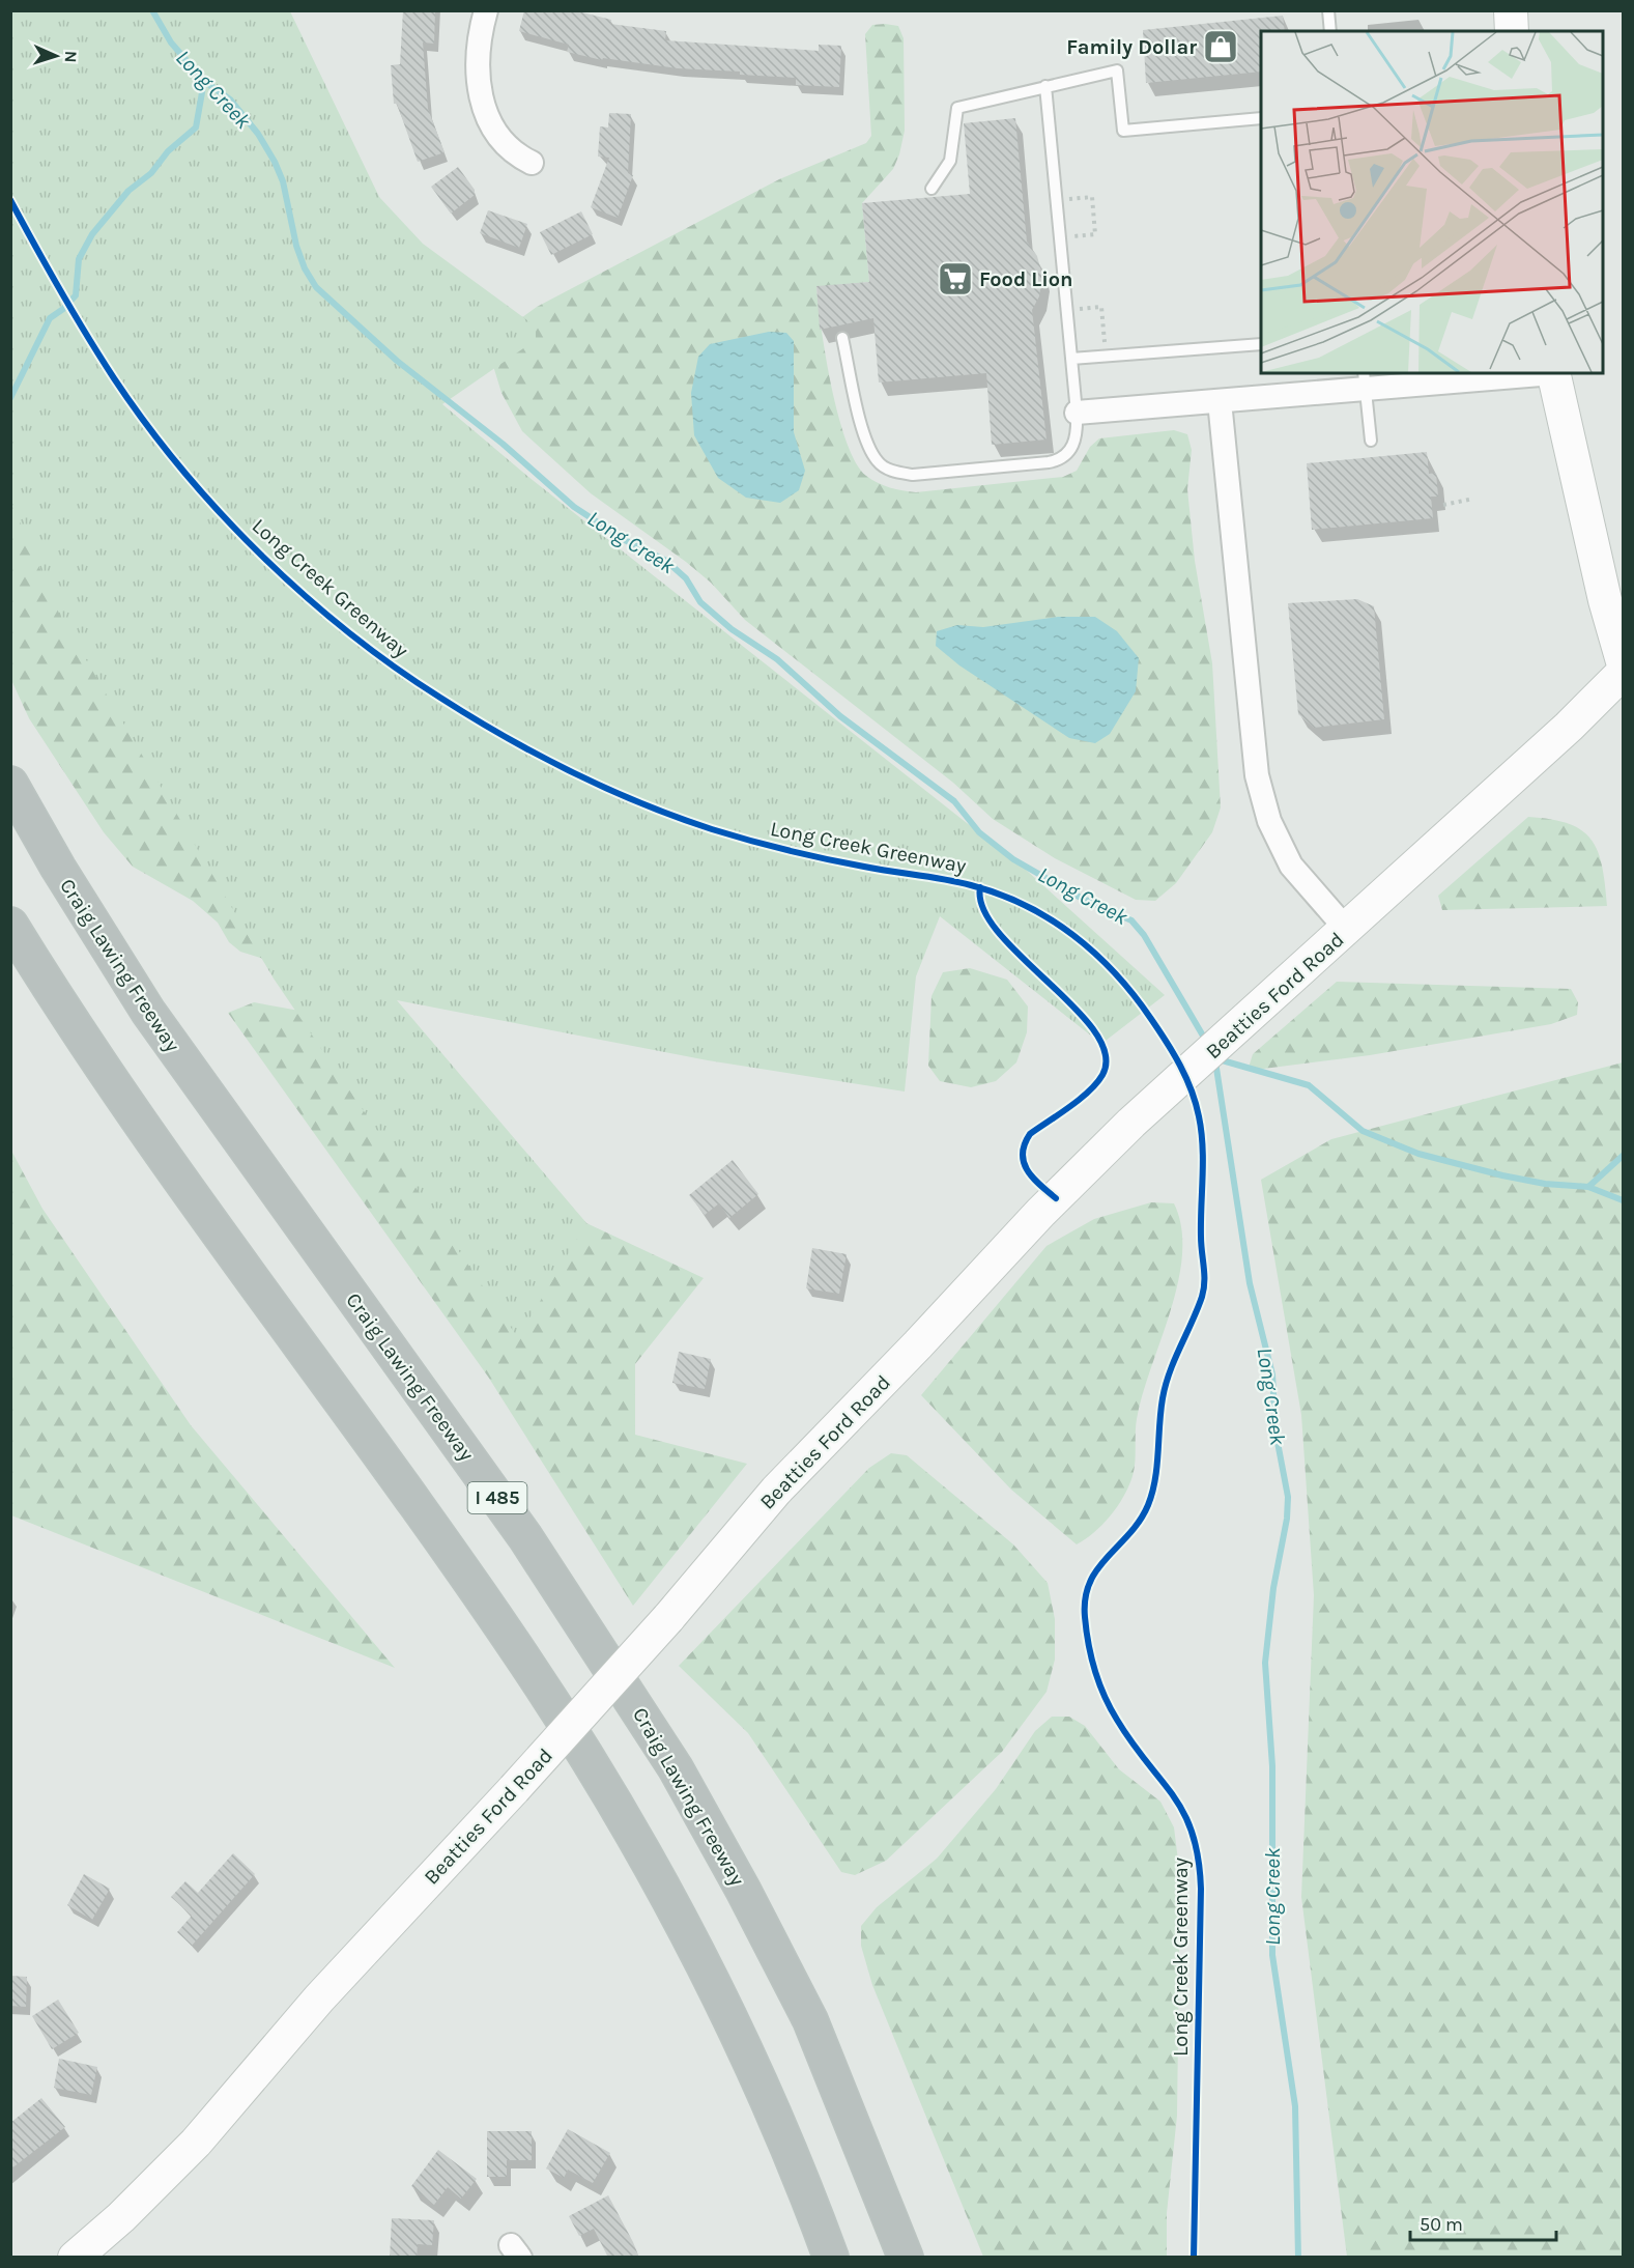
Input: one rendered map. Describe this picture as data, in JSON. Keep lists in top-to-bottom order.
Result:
{
  "streets": {
    "highway": ["Craig Lawing Freeway", "I 485"],
    "main road": ["Beatties Ford Road"],
    "cycle path": ["Long Creek Greenway"]
  },
  "water": ["Long Creek"],
  "places": {
    "shop": ["Family Dollar"],
    "supermarket": ["Food Lion"]
  },
  "scale_bar": "50 m",
  "north": "right"
}
